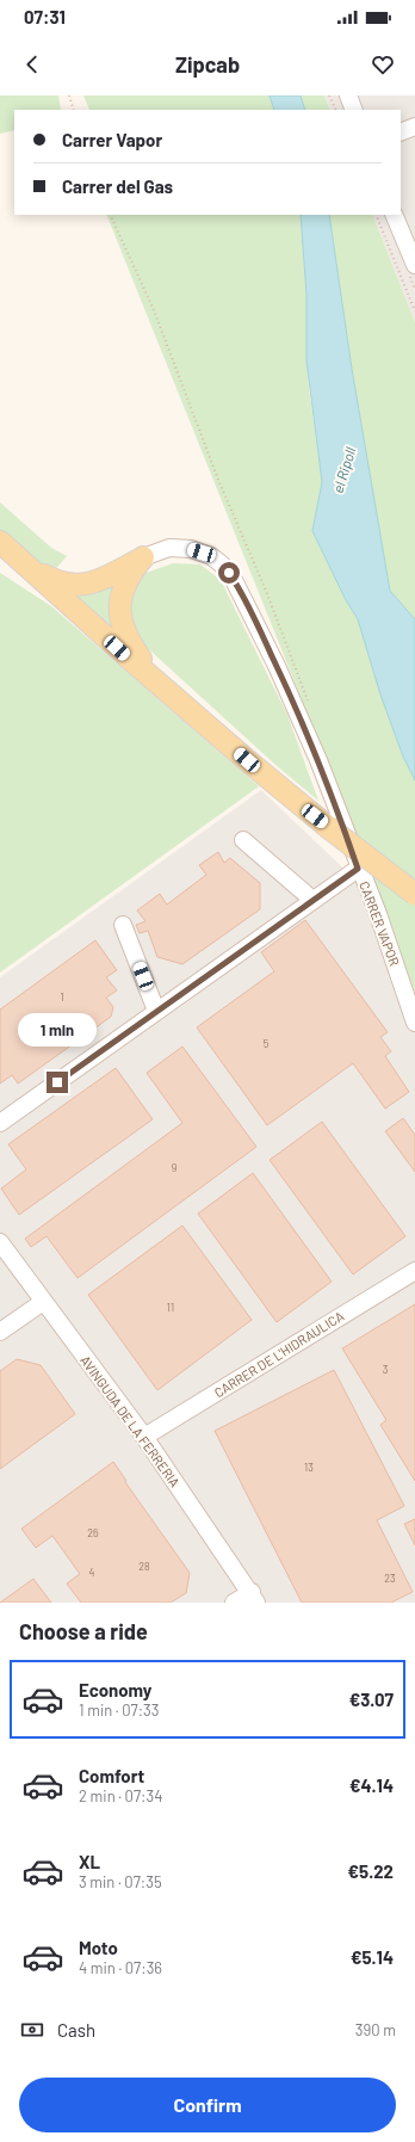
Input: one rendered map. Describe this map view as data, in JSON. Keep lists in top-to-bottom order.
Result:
{
  "streets": {
    "street": ["CARRER VAPOR", "CARRER DE L'HIDRAULICA", "AVINGUDA DE LA FERRERIA"]
  },
  "crossings": [
    ["CARRER DE L'HIDRAULICA", "AVINGUDA DE LA FERRERIA"]
  ],
  "water": ["el Ripoll"],
  "house_numbers": [
    "1",
    "5",
    "9",
    "11",
    "3",
    "13",
    "26",
    "28",
    "4",
    "23"
  ],
  "page": {
    "status": "07:31",
    "header": "Zipcab",
    "banner": ["Carrer Vapor", "Carrer del Gas"],
    "bubble": "1 min",
    "heading": "Choose a ride",
    "list": [
      {
        "name": "Economy",
        "note": "1 min · 07:33",
        "value": "€3.07"
      },
      {
        "name": "Comfort",
        "note": "2 min · 07:34",
        "value": "€4.14"
      },
      {
        "name": "XL",
        "note": "3 min · 07:35",
        "value": "€5.22"
      },
      {
        "name": "Moto",
        "note": "4 min · 07:36",
        "value": "€5.14"
      }
    ],
    "pay": ["Cash", "390 m"],
    "buttons": "Confirm"
  }
}
